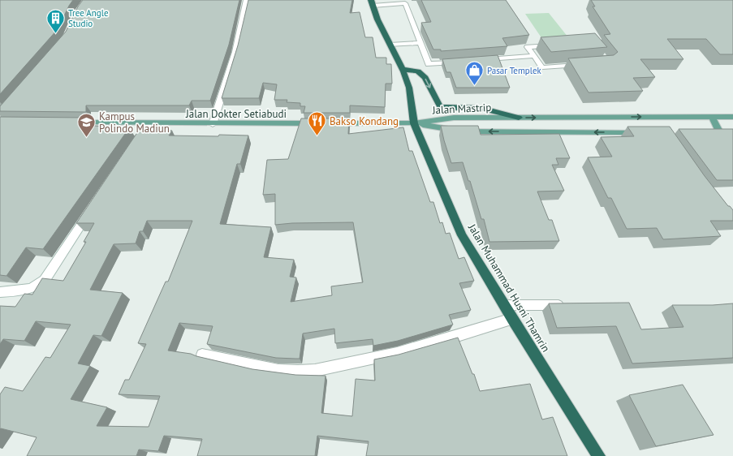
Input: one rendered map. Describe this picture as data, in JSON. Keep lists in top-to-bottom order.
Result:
{
  "streets": {
    "highway": ["Jalan Muhammad Husni Thamrin"],
    "main road": ["Jalan Mastrip", "Jalan Dokter Setiabudi"]
  },
  "crossings": [
    ["Jalan Mastrip", "Jalan Dokter Setiabudi"],
    ["Jalan Mastrip", "Jalan Muhammad Husni Thamrin"],
    ["Jalan Dokter Setiabudi", "Jalan Muhammad Husni Thamrin"]
  ],
  "places": {
    "building": ["Tree Angle Studio"],
    "shop": ["Pasar Templek"],
    "restaurant": ["Bakso Kondang"],
    "school or university": ["Kampus Polindo Madiun"]
  }
}
